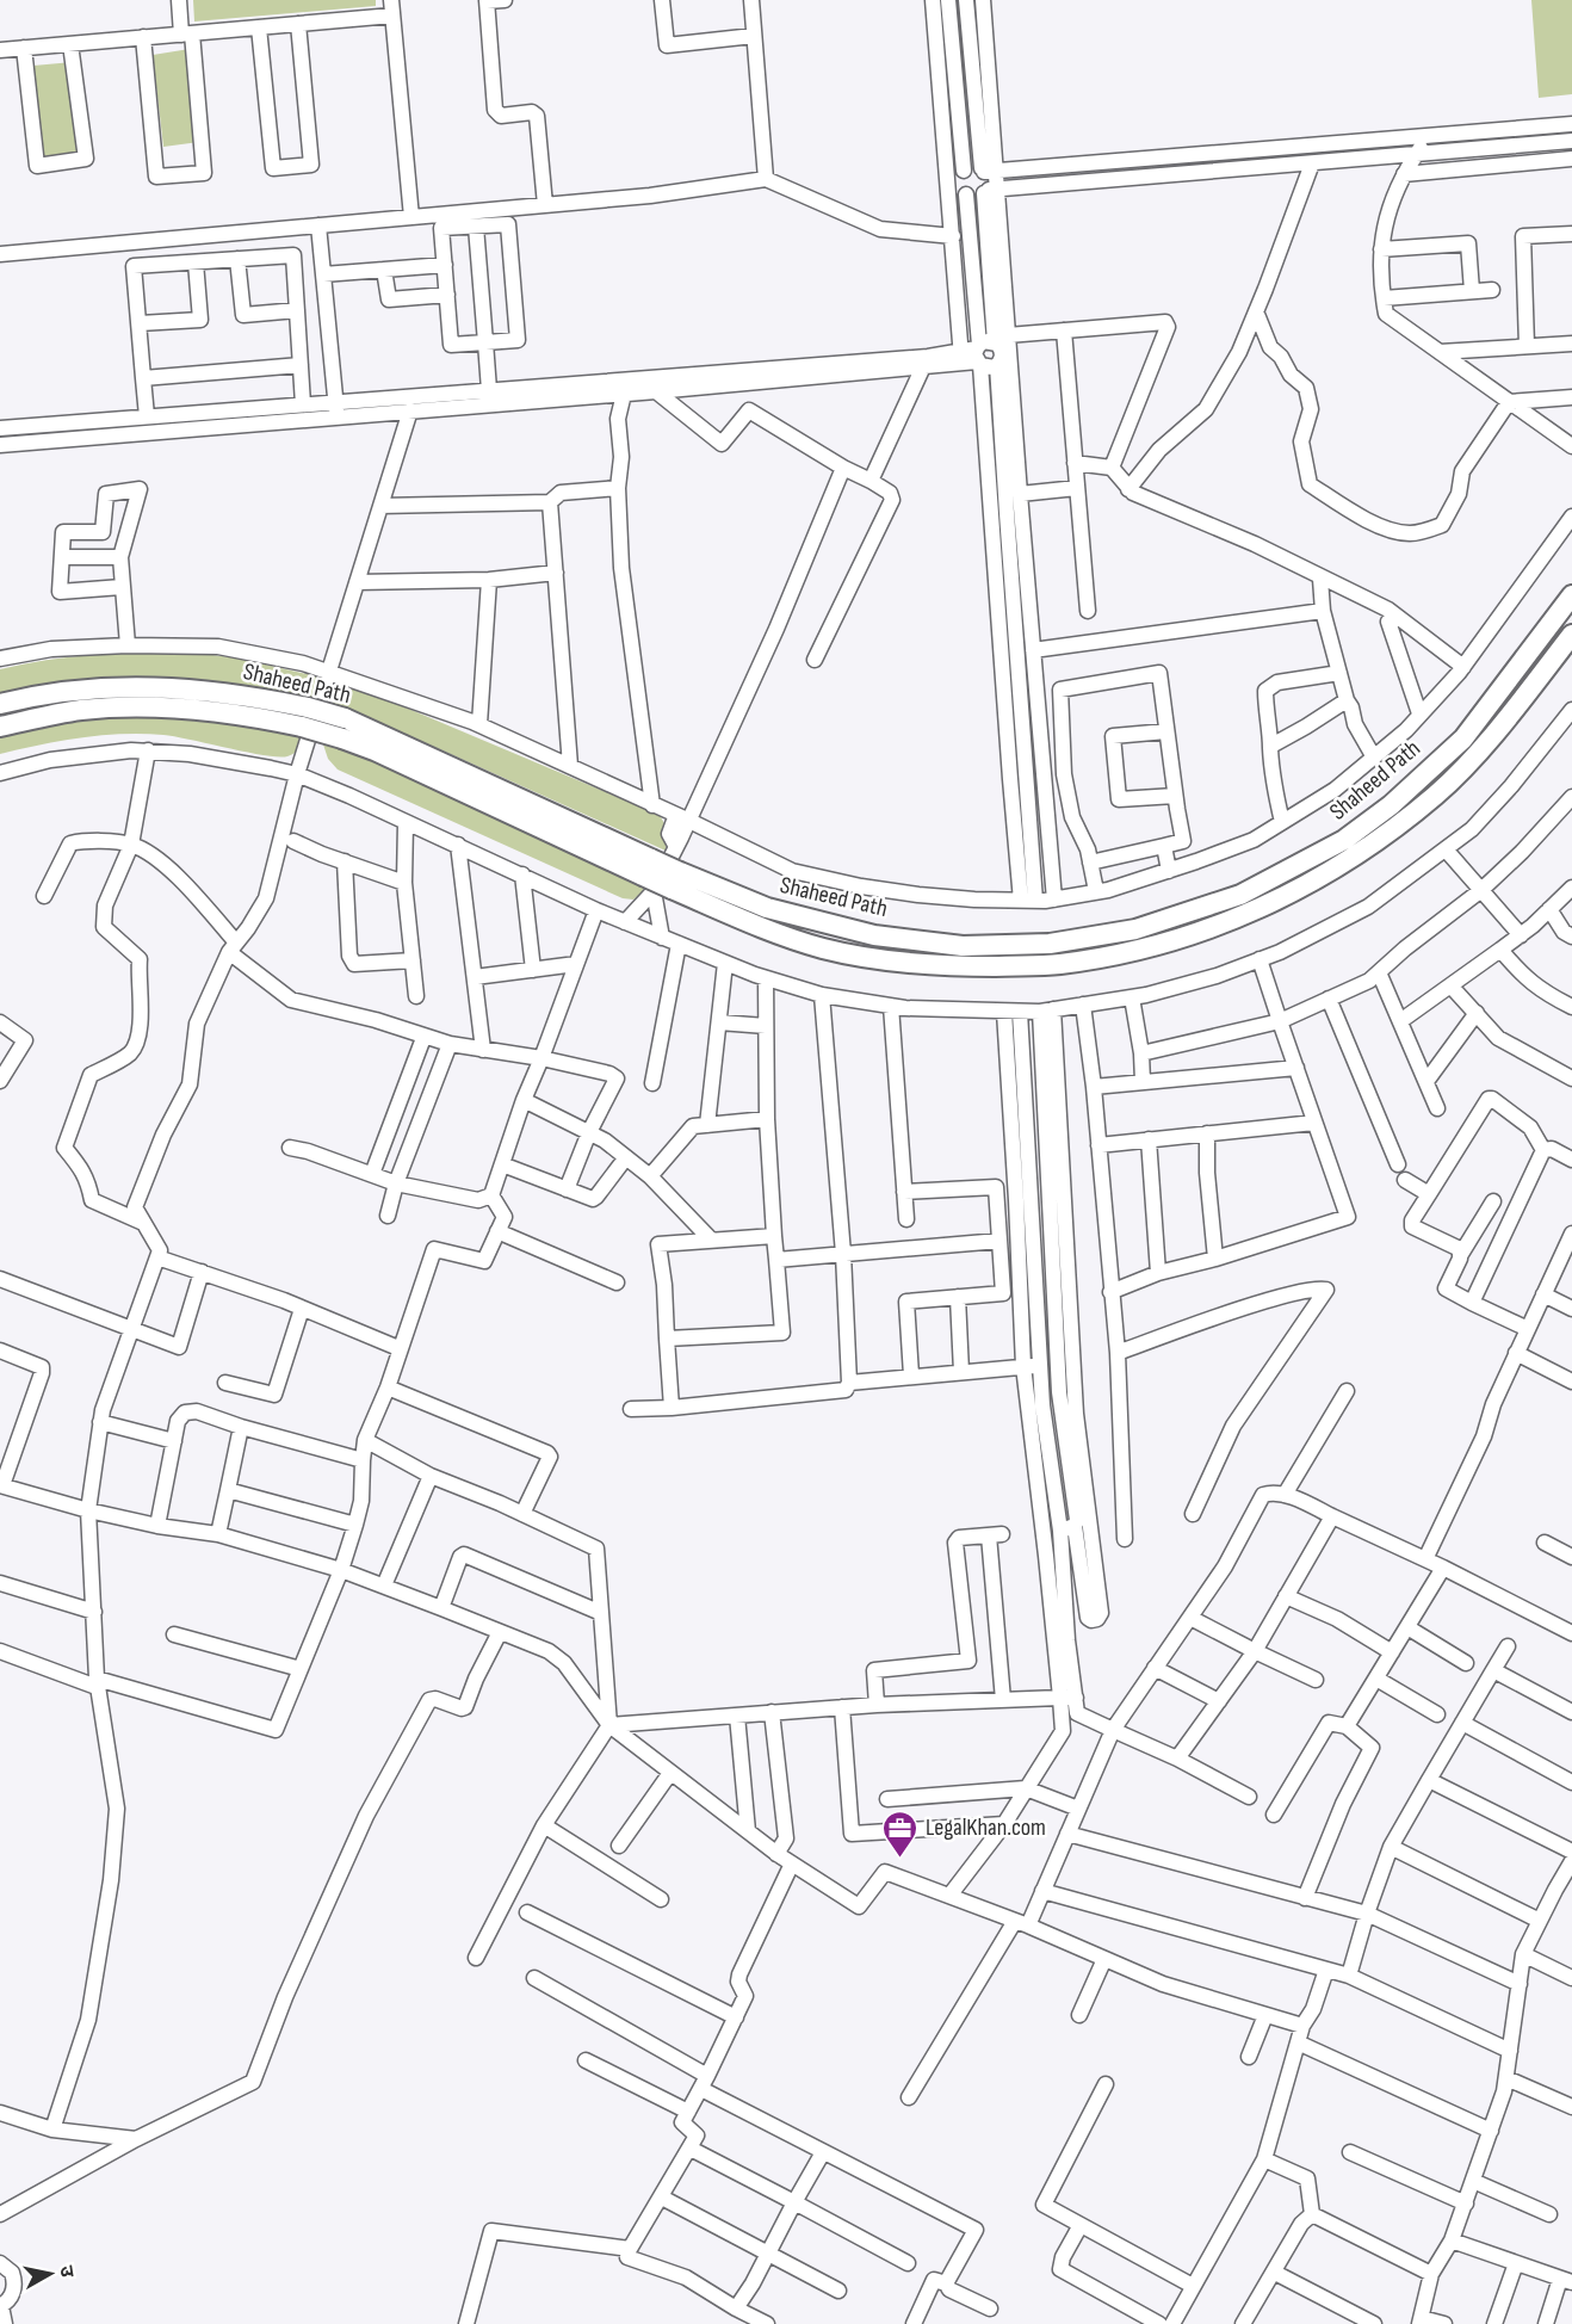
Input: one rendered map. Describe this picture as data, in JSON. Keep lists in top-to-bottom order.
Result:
{
  "streets": {
    "highway": ["Shaheed Path"]
  },
  "places": {
    "office": ["LegalKhan.com"]
  },
  "north": "right"
}
